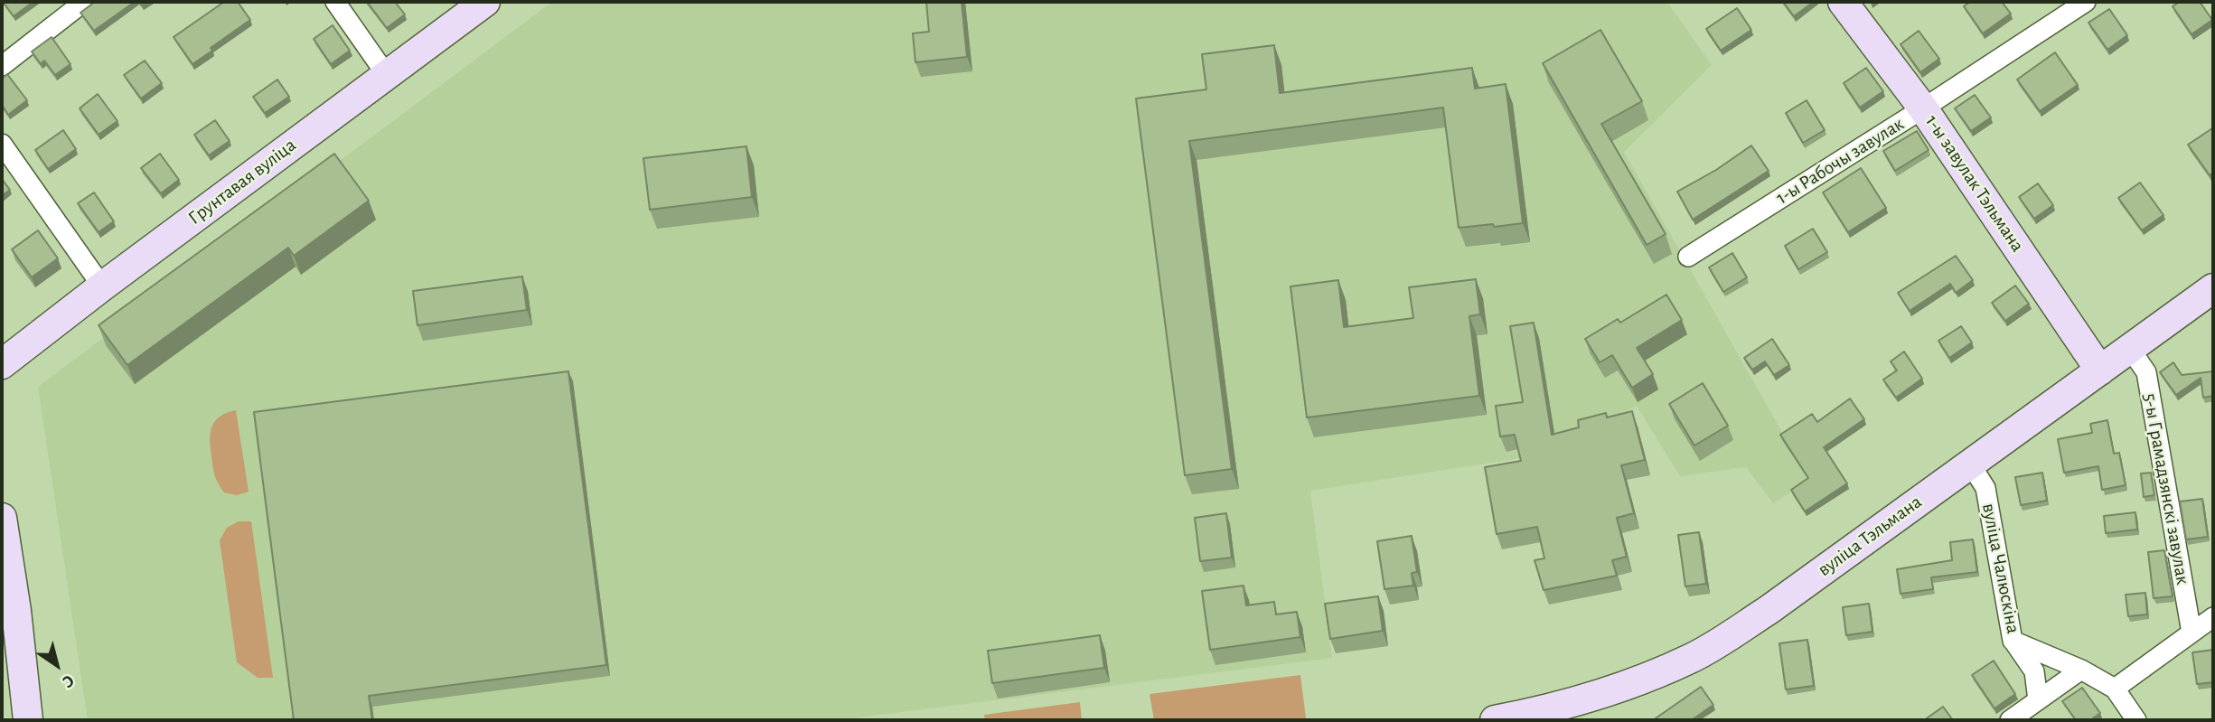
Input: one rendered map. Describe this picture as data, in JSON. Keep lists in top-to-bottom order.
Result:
{
  "streets": {
    "main road": ["Грунтавая вуліца", "1-ы завулак Тэльмана", "вуліца Тэльмана"],
    "street": ["1-ы Рабочы завулак", "5-ы Грамадзянскі завулак", "вуліца Чалюскіна"]
  },
  "crossings": [
    ["1-ы Рабочы завулак", "1-ы завулак Тэльмана"],
    ["1-ы завулак Тэльмана", "вуліца Тэльмана"],
    ["5-ы Грамадзянскі завулак", "вуліца Тэльмана"],
    ["вуліца Тэльмана", "вуліца Чалюскіна"]
  ],
  "north": "bottom right"
}
